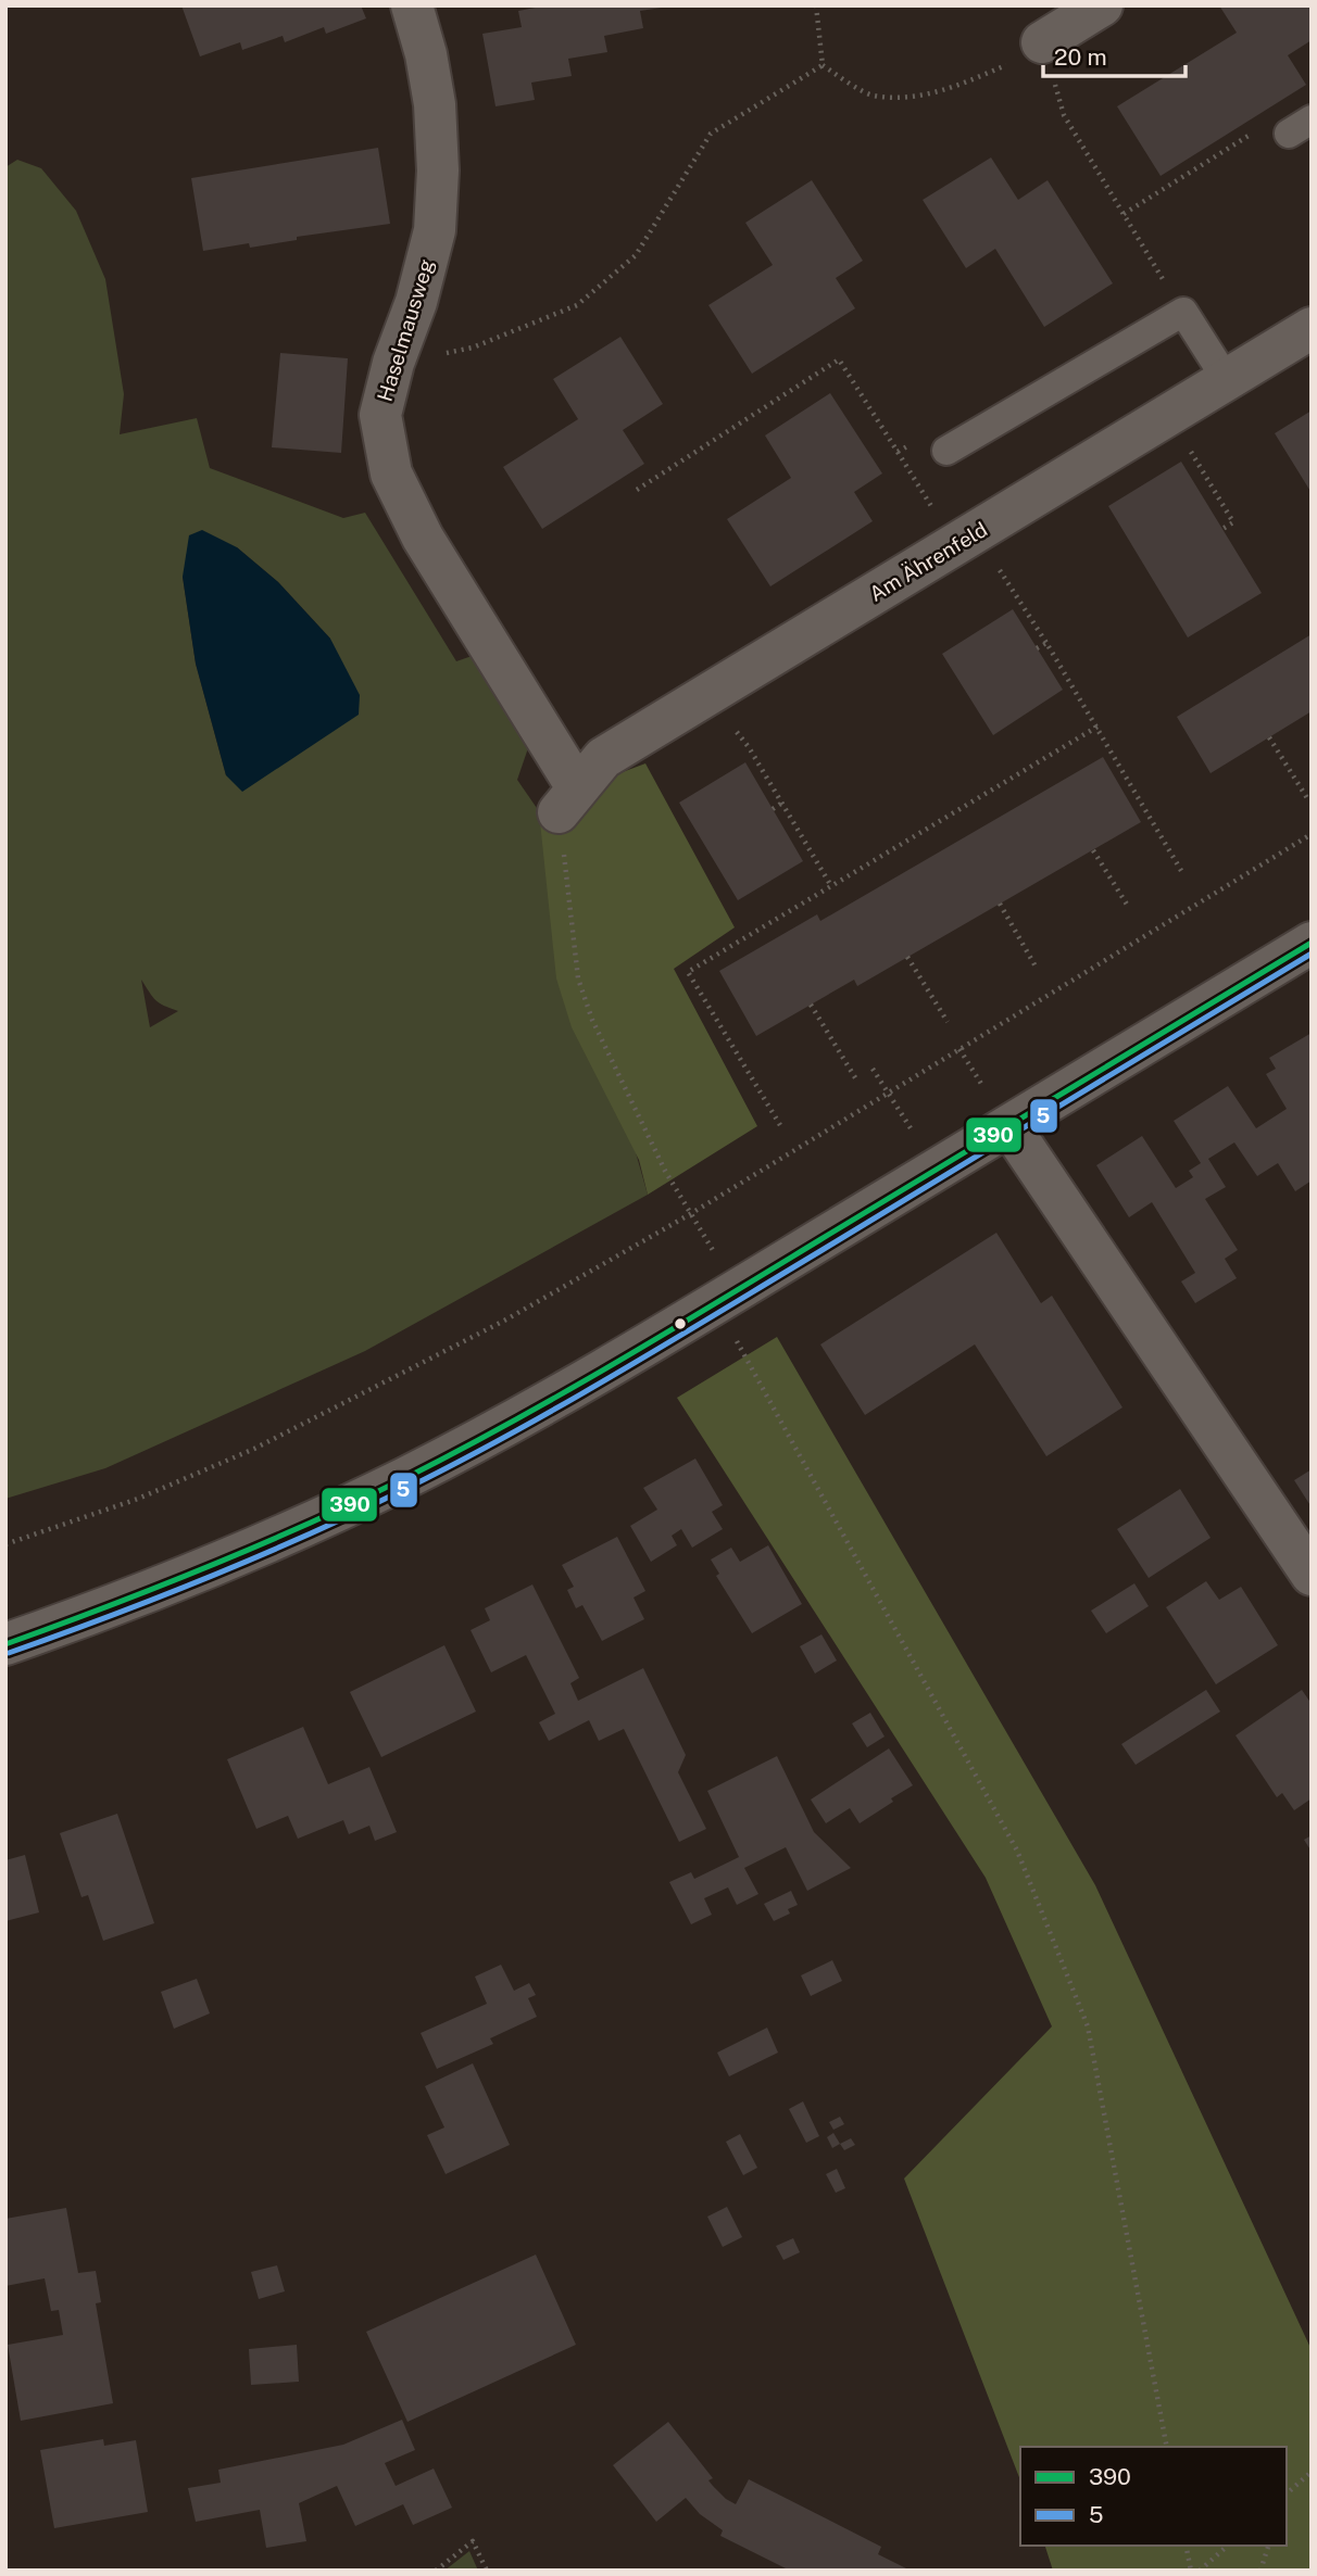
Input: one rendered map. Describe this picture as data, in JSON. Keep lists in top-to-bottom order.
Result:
{
  "streets": {
    "street": ["Haselmausweg", "Am Ährenfeld"]
  },
  "crossings": [
    ["Haselmausweg", "Am Ährenfeld"]
  ],
  "lines": ["transit line 390", "transit line 5"],
  "legend": ["390", "5"],
  "scale_bar": "20 m"
}
